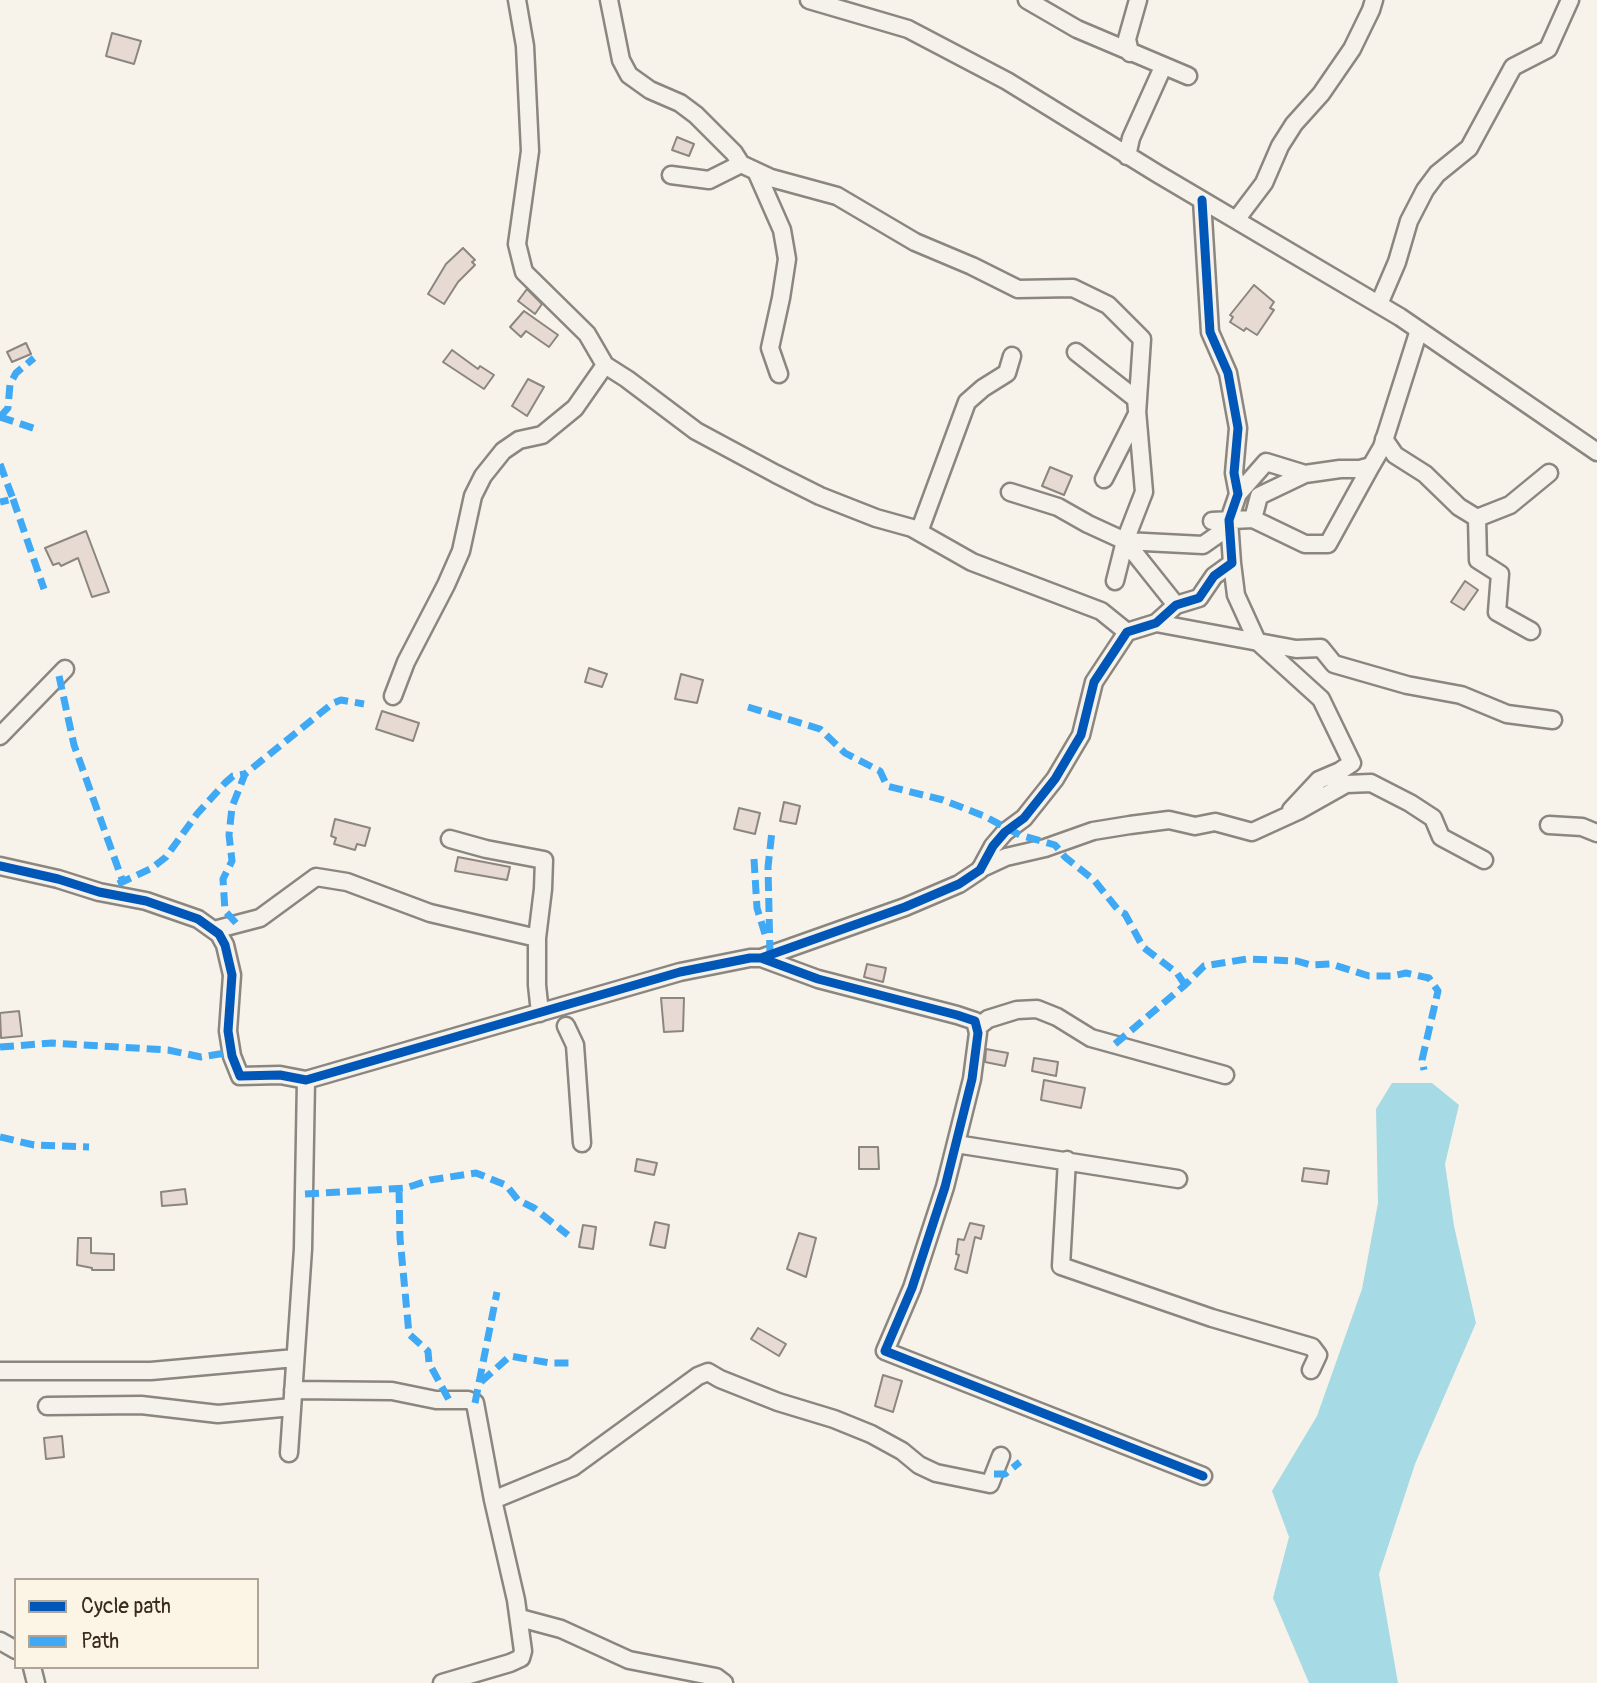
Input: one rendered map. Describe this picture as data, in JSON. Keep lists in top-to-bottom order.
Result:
{
  "legend": ["Cycle path", "Path"]
}
